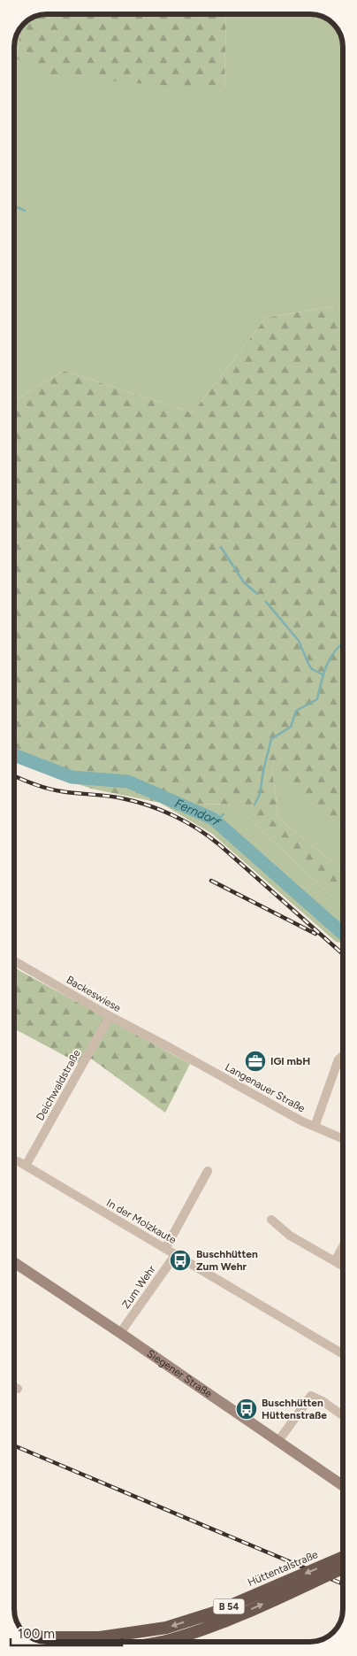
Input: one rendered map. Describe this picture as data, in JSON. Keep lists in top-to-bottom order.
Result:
{
  "streets": {
    "highway": ["Hüttentalstraße", "B 54"],
    "main road": ["Siegener Straße"],
    "street": [
      "Backeswiese",
      "Deichwaldstraße",
      "Langenauer Straße",
      "In der Molzkaute",
      "Zum Wehr"
    ]
  },
  "crossings": [
    ["Backeswiese", "Deichwaldstraße"],
    ["Backeswiese", "Langenauer Straße"],
    ["Deichwaldstraße", "In der Molzkaute"],
    ["In der Molzkaute", "Zum Wehr"],
    ["Zum Wehr", "Siegener Straße"]
  ],
  "water": ["Ferndorf"],
  "places": {
    "office": ["IGI mbH"],
    "bus stop": ["Buschhütten Zum Wehr", "Buschhütten Hüttenstraße"]
  },
  "scale_bar": "100 m"
}
